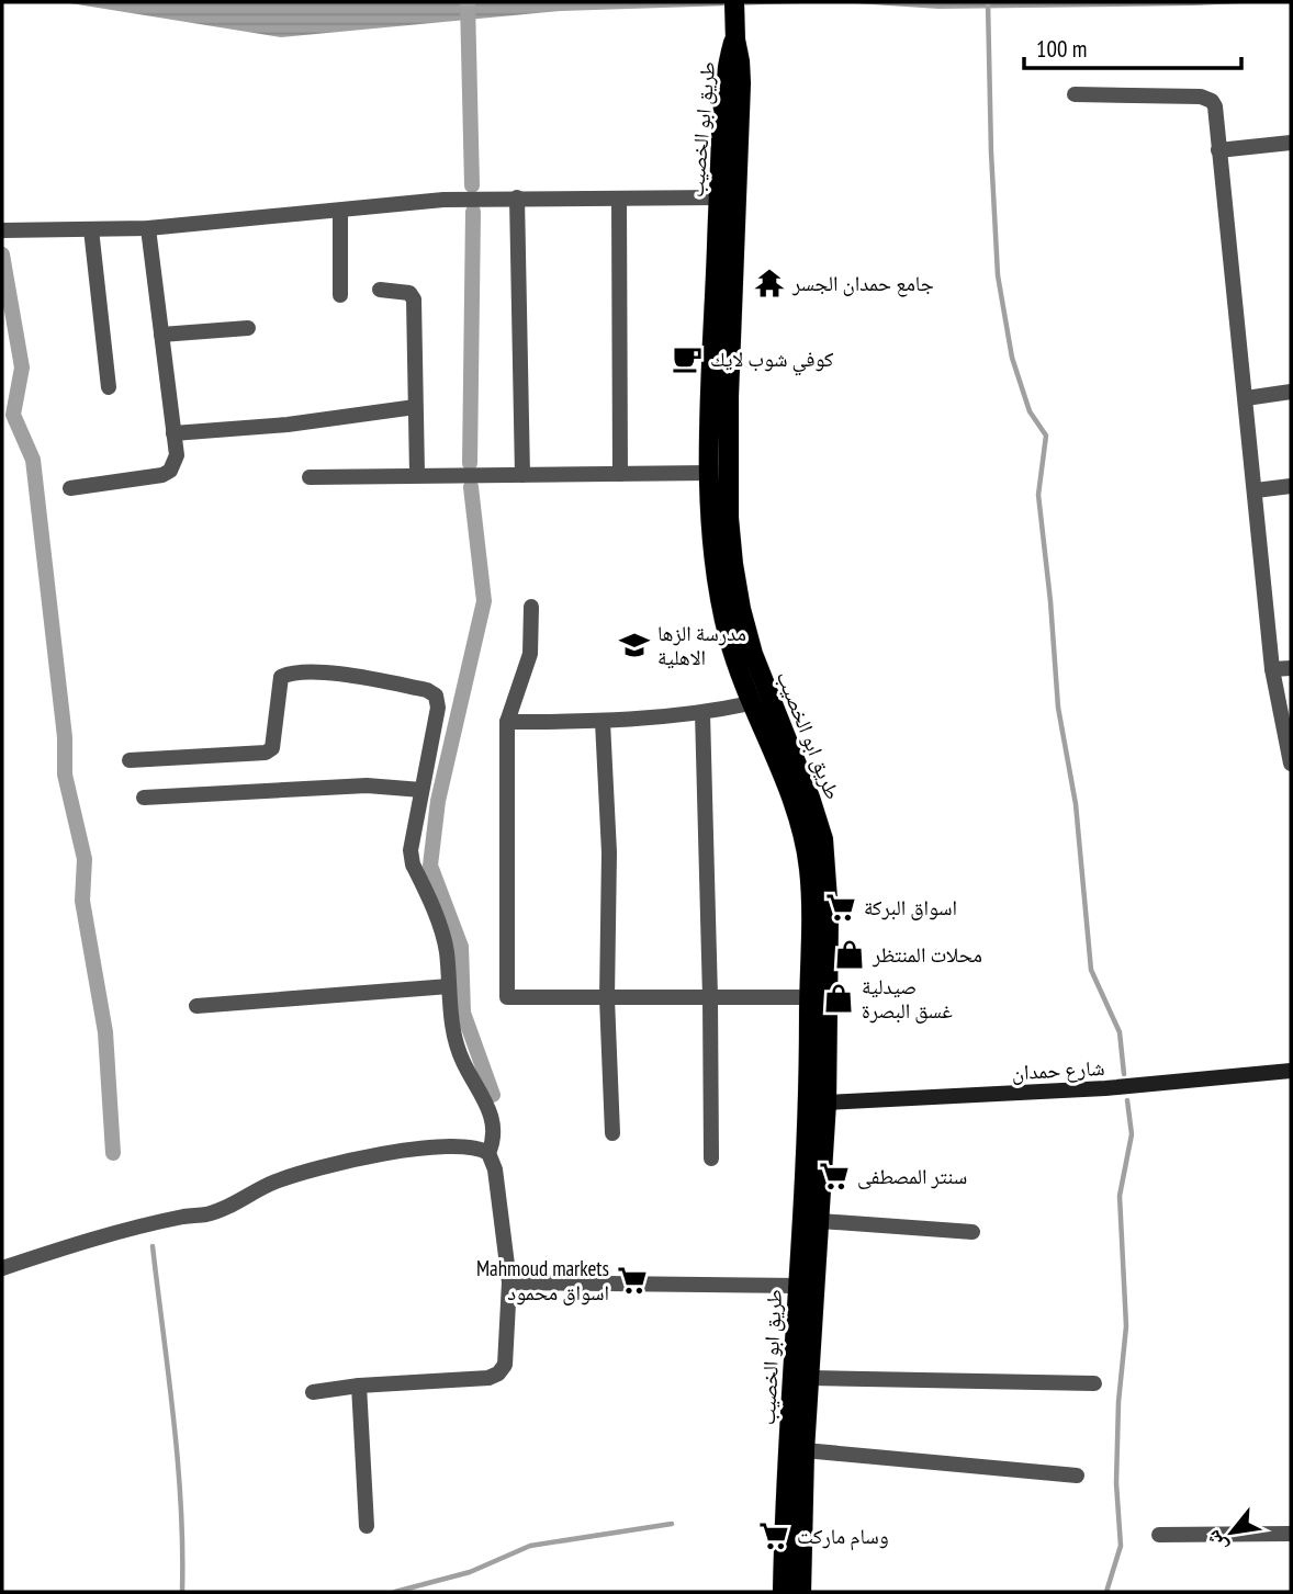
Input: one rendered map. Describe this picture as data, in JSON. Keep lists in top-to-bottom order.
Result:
{
  "streets": {
    "main road": ["طريق ابو الخصيب", "شارع حمدان"]
  },
  "crossings": [
    ["طريق ابو الخصيب", "شارع حمدان"]
  ],
  "places": {
    "temple": ["جامع حمدان الجسر"],
    "cafe": ["كوفي شوب لايك"],
    "school or university": ["مدرسة الزها الاهلية"],
    "supermarket": [
      "اسواق البركة",
      "سنتر المصطفى",
      "Mahmoud markets اسواق محمود",
      "وسام ماركت"
    ],
    "shop": ["محلات المنتظر", "صيدلية غسق البصرة"]
  },
  "scale_bar": "100 m",
  "north": "bottom left"
}
